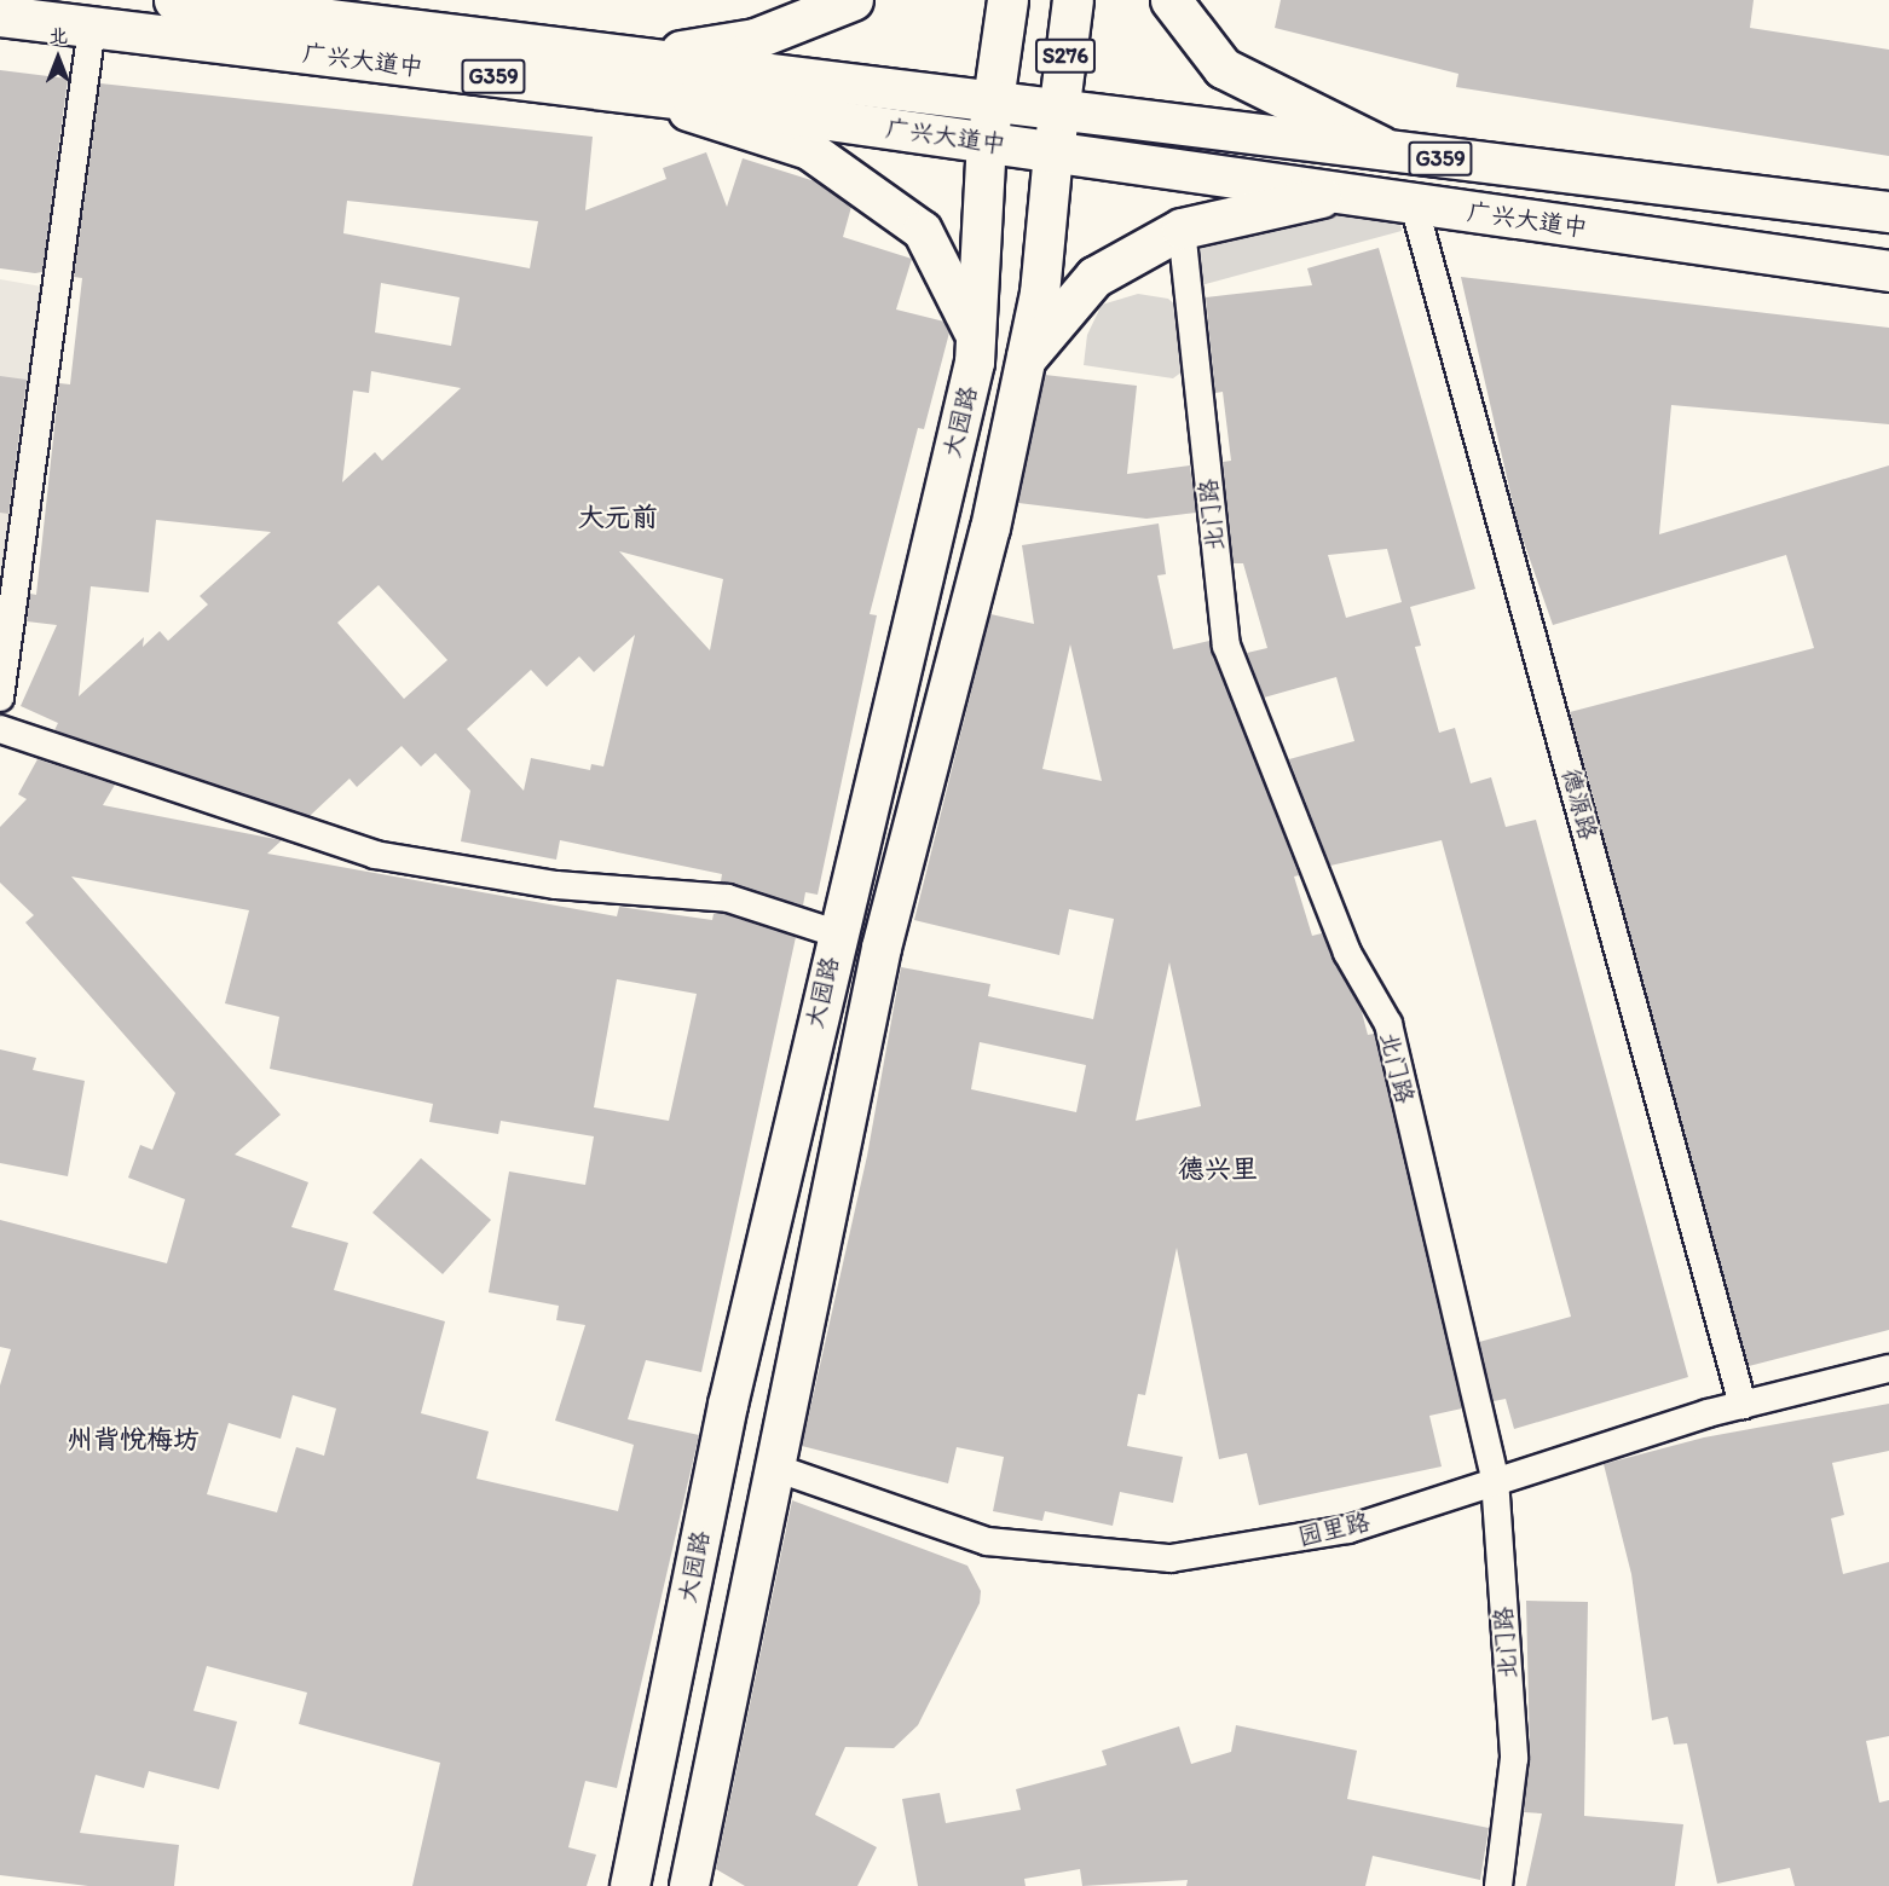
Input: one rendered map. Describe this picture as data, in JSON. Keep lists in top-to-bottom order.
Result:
{
  "streets": {
    "main road": [
      "S276",
      "广兴大道中",
      "G359",
      "大园路"
    ],
    "street": ["北门路", "德源路", "园里路"]
  },
  "crossings": [
    ["S276", "广兴大道中"],
    ["S276", "大园路"],
    ["广兴大道中", "大园路"],
    ["广兴大道中", "德源路"],
    ["大园路", "园里路"],
    ["北门路", "园里路"],
    ["德源路", "园里路"]
  ],
  "districts": ["大元前", "德兴里", "州背悦梅坊"],
  "north": "top"
}
